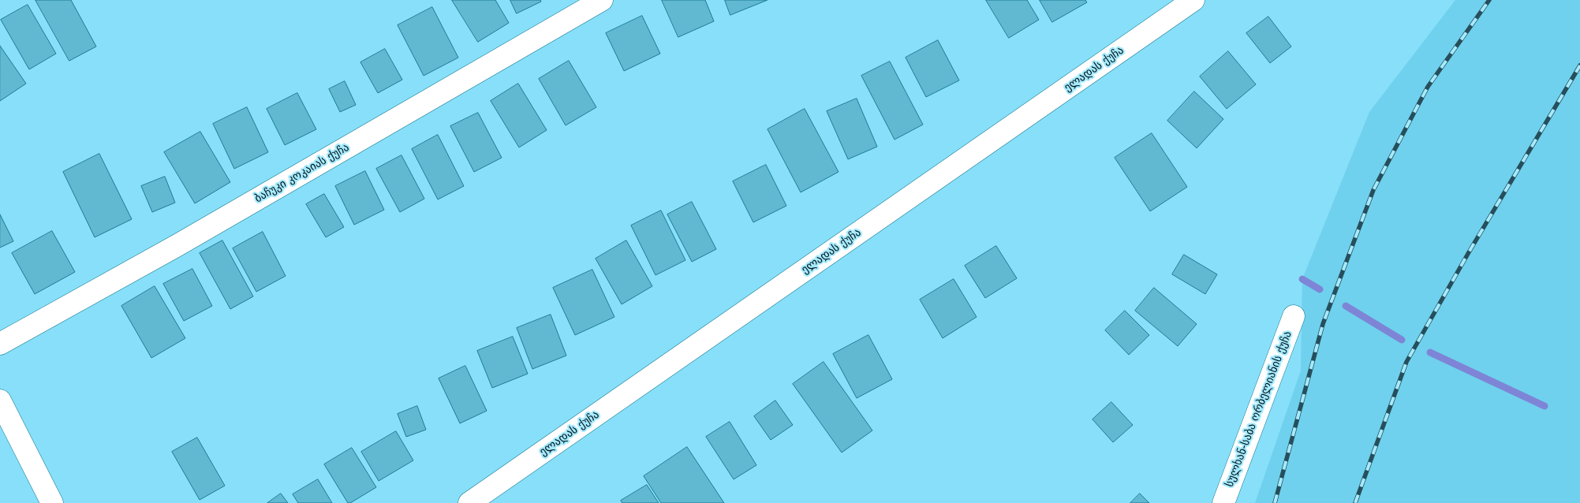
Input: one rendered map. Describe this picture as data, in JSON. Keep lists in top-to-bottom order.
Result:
{
  "streets": {
    "street": ["ელადას ქუჩა", "ბაჩუკი კოკაიას ქუჩა", "სულხან-საბა ორბელიანის ქუჩა"]
  }
}
